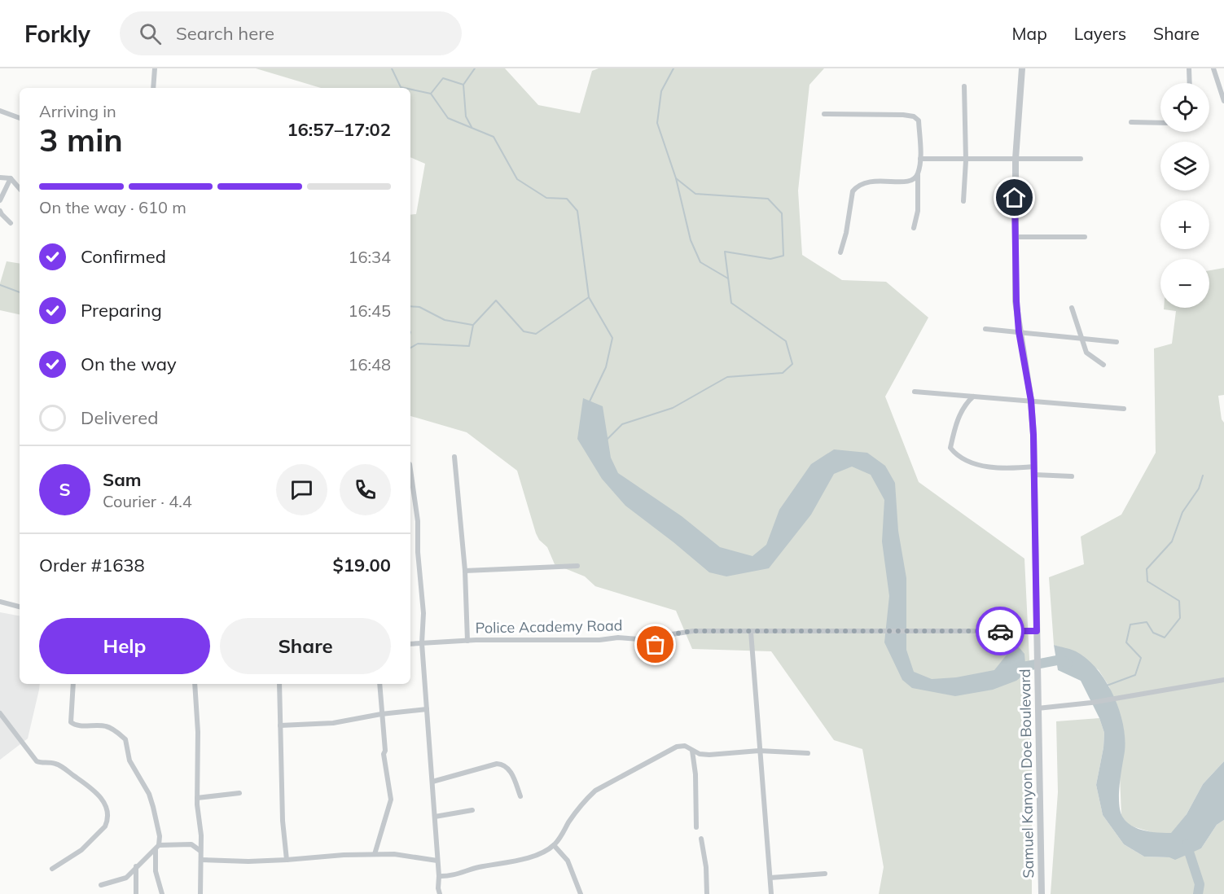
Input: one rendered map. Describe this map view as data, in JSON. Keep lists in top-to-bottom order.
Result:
{
  "streets": {
    "street": ["Police Academy Road", "Samuel Kanyon Doe Boulevard"]
  },
  "crossings": [
    ["Police Academy Road", "Samuel Kanyon Doe Boulevard"]
  ],
  "page": {
    "header": "Forkly",
    "search": "Search here",
    "nav": ["Map", "Layers", "Share"],
    "map_buttons": ["+", "−"],
    "heading": ["3 min", "Arriving in", "16:57–17:02"],
    "panel": [
      "Sam",
      "Courier · 4.4",
      "Order #1638",
      "$19.00"
    ],
    "bar": "On the way · 610 m",
    "list": [
      ["Confirmed", "16:34"],
      ["Preparing", "16:45"],
      ["On the way", "16:48"],
      "Delivered"
    ],
    "round": "S",
    "buttons": ["Help", "Share"]
  }
}
